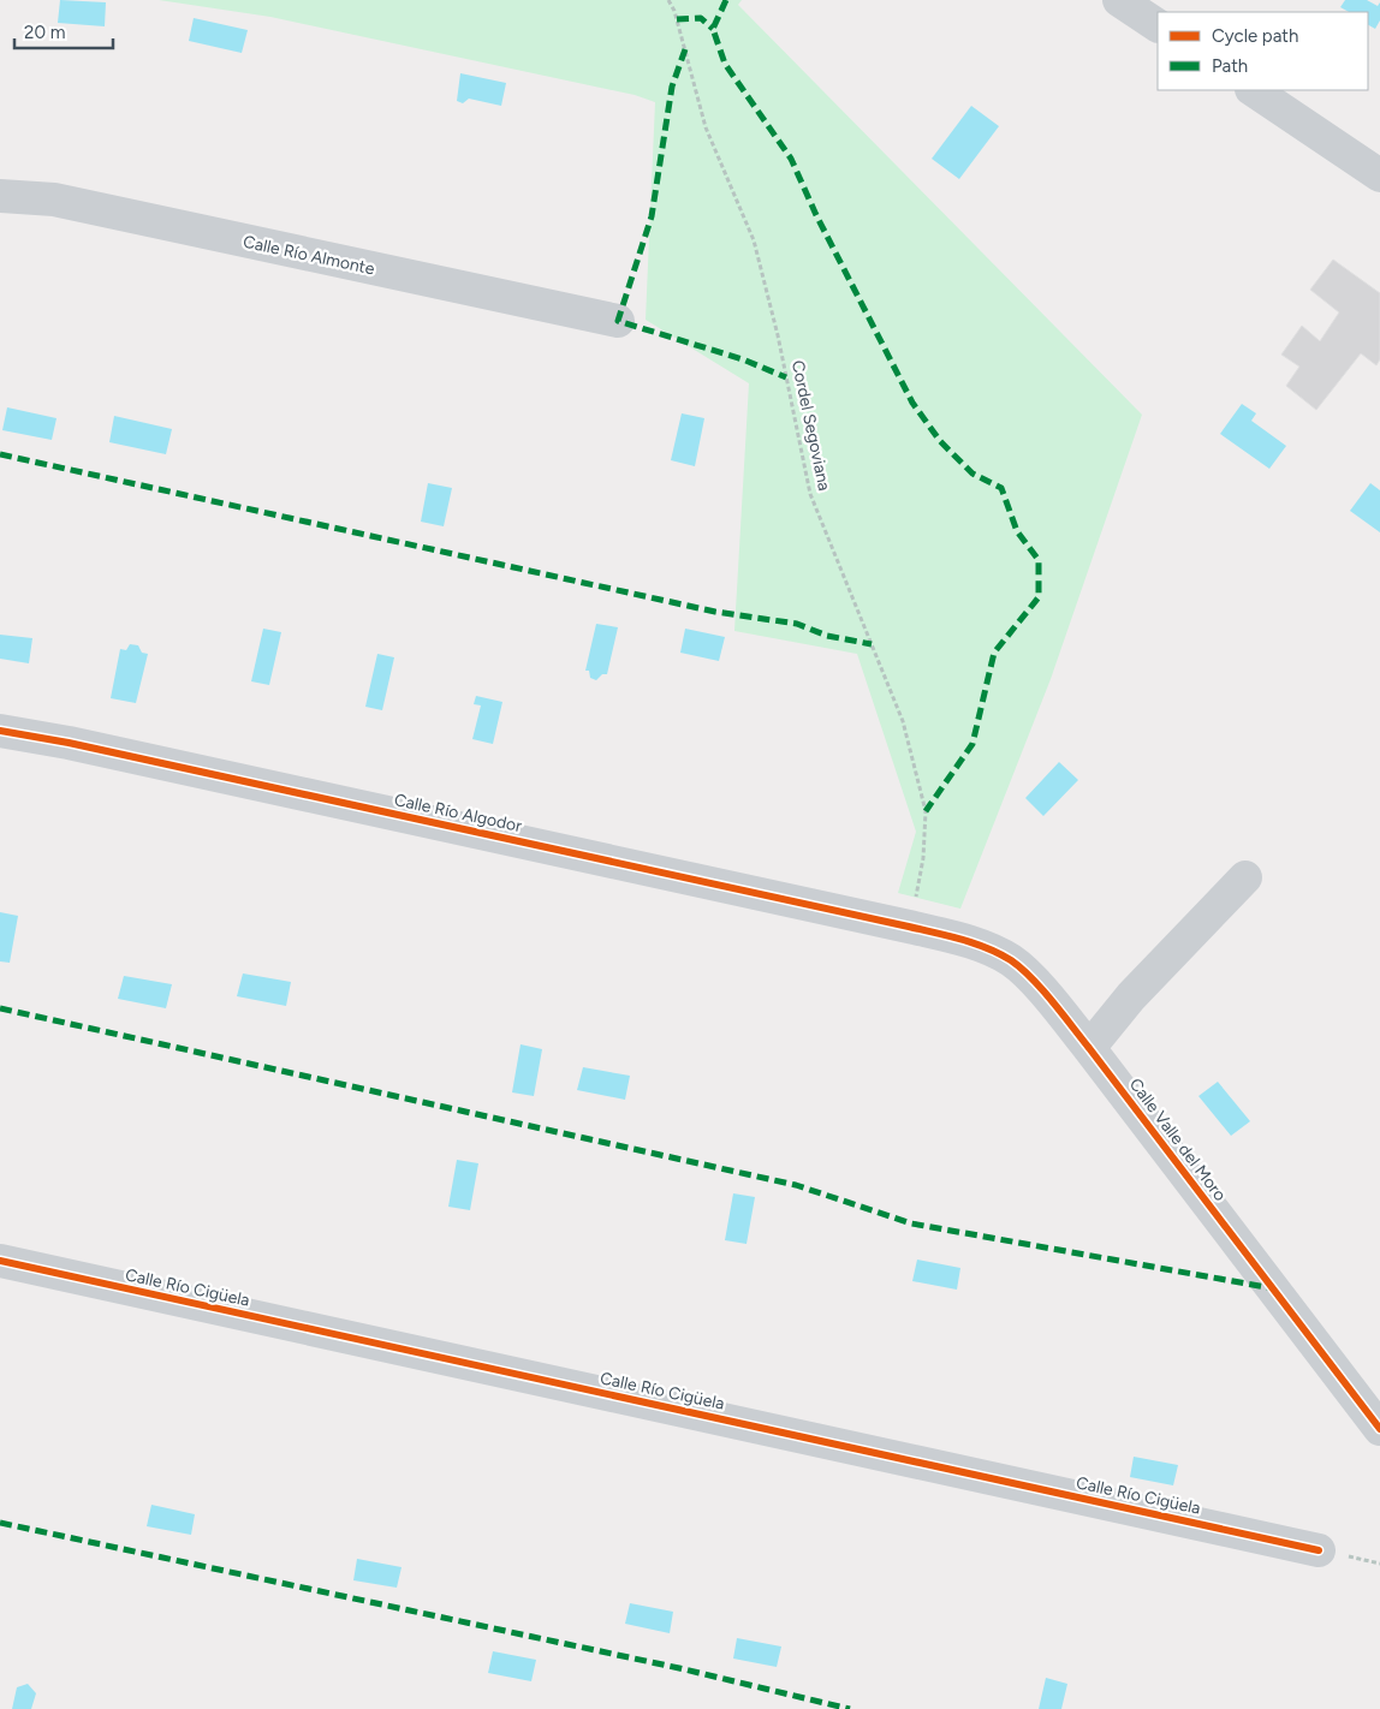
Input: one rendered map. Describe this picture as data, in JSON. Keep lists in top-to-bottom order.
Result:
{
  "streets": {
    "street": [
      "Calle Río Almonte",
      "Calle Río Algodor",
      "Calle Valle del Moro",
      "Calle Río Cigüela"
    ],
    "path": ["Cordel Segoviana"]
  },
  "crossings": [
    ["Cordel Segoviana", "Calle Río Algodor"],
    ["Cordel Segoviana", "Calle Valle del Moro"],
    ["Calle Río Algodor", "Calle Valle del Moro"]
  ],
  "legend": ["Cycle path", "Path"],
  "scale_bar": "20 m"
}
